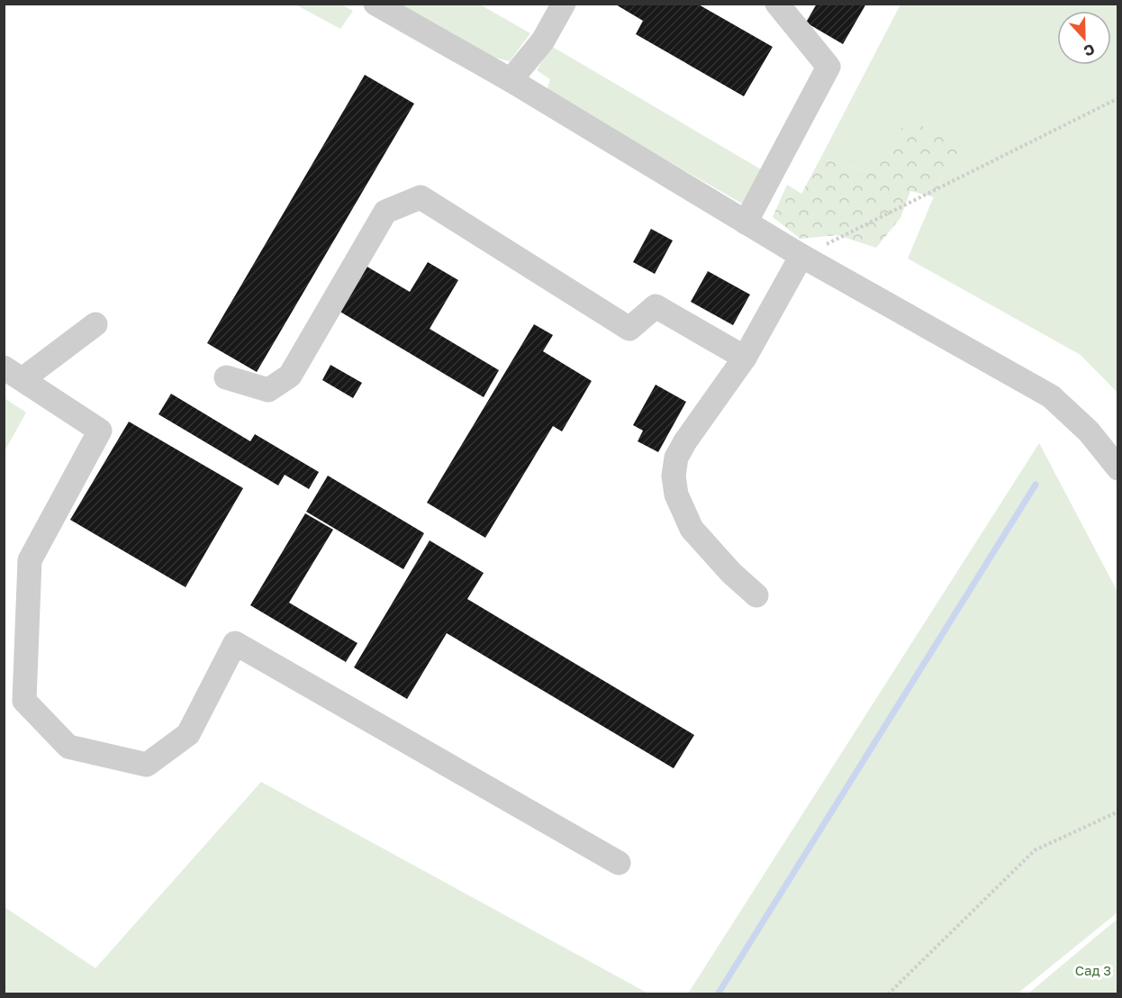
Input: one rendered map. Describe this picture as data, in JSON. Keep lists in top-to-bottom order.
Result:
{
  "parks": ["Сад 3"],
  "north": "bottom"
}
